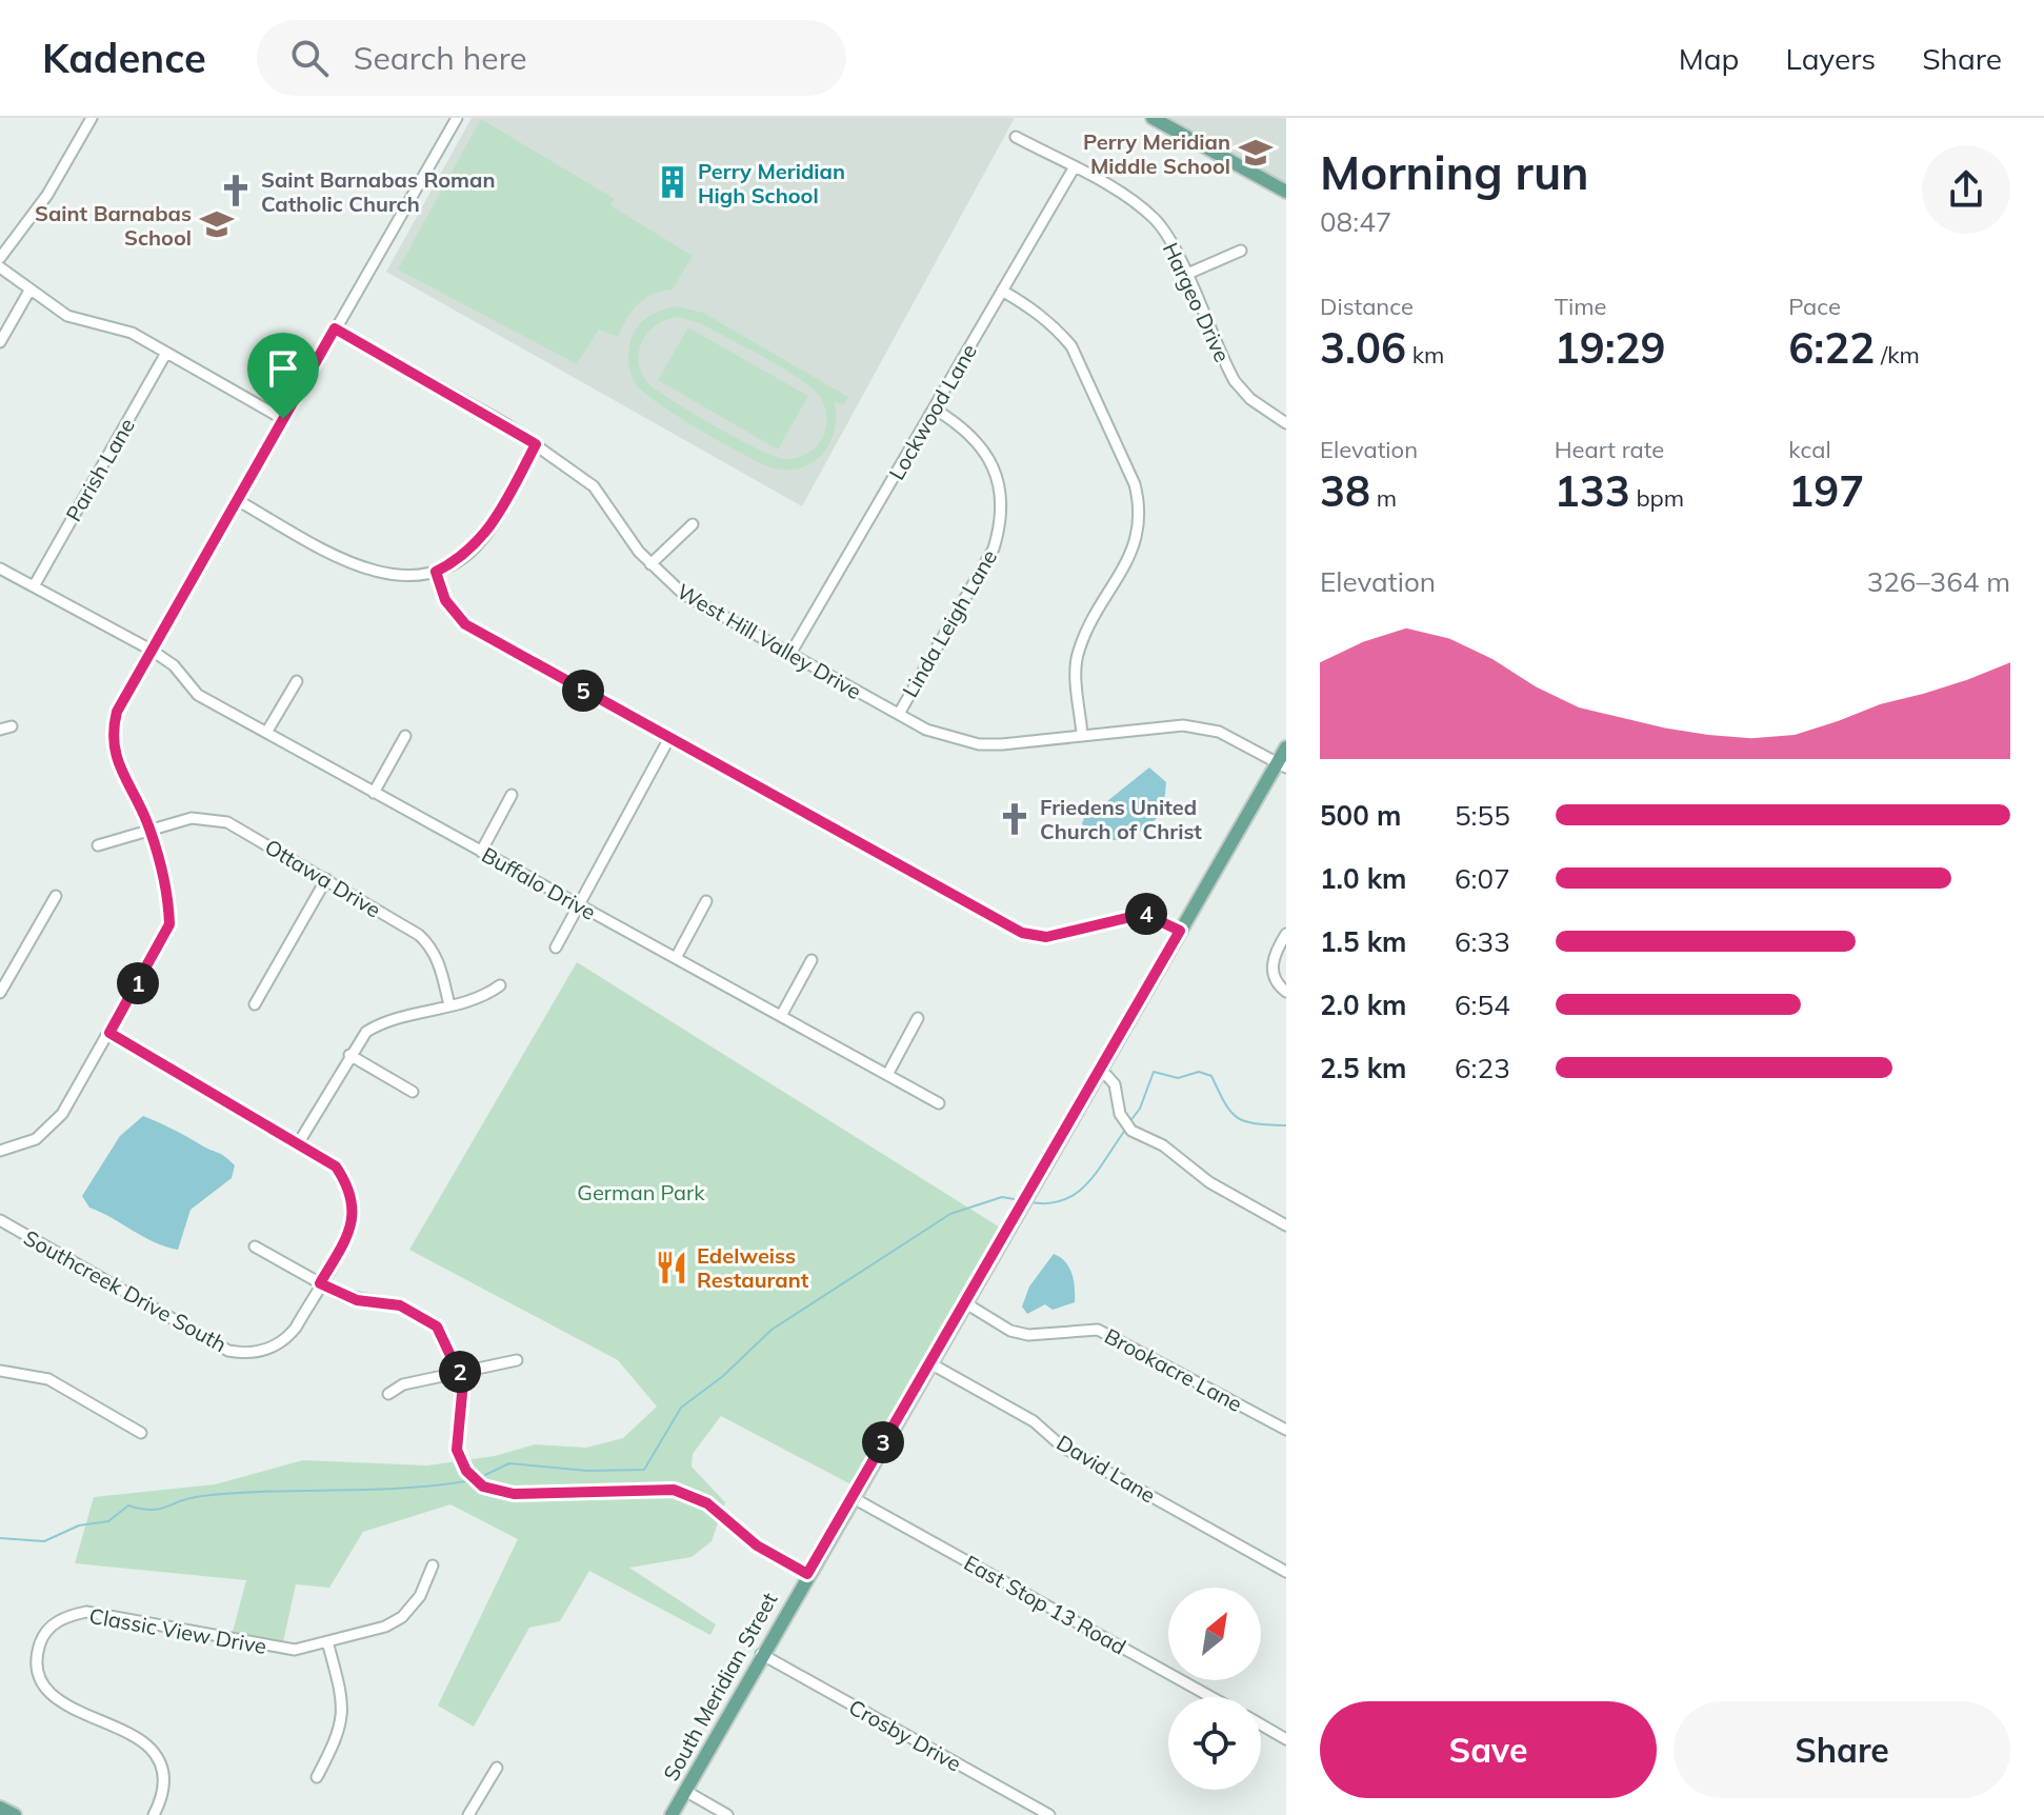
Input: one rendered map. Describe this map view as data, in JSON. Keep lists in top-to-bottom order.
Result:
{
  "streets": {
    "main road": ["South Meridian Street"],
    "street": [
      "Hargeo Drive",
      "Lockwood Lane",
      "Parish Lane",
      "Linda Leigh Lane",
      "West Hill Valley Drive",
      "Ottawa Drive",
      "Buffalo Drive",
      "Southcreek Drive South",
      "Brookacre Lane",
      "David Lane",
      "East Stop 13 Road",
      "Classic View Drive",
      "Crosby Drive"
    ]
  },
  "crossings": [
    ["Hargeo Drive", "Lockwood Lane"],
    ["Lockwood Lane", "Linda Leigh Lane"],
    ["Lockwood Lane", "West Hill Valley Drive"],
    ["Parish Lane", "Buffalo Drive"],
    ["Linda Leigh Lane", "West Hill Valley Drive"],
    ["West Hill Valley Drive", "South Meridian Street"],
    ["Brookacre Lane", "South Meridian Street"],
    ["David Lane", "South Meridian Street"],
    ["East Stop 13 Road", "South Meridian Street"],
    ["South Meridian Street", "Crosby Drive"]
  ],
  "parks": ["German Park"],
  "places": {
    "school or university": ["Perry Meridian Middle School", "Saint Barnabas School"],
    "building": ["Perry Meridian High School"],
    "church": ["Saint Barnabas Roman Catholic Church", "Friedens United Church of Christ"],
    "restaurant": ["Edelweiss Restaurant"]
  },
  "north": "top right",
  "page": {
    "header": "Kadence",
    "search": "Search here",
    "nav": ["Map", "Layers", "Share"],
    "heading": ["Morning run", "08:47"],
    "stats": [
      ["Distance", "3.06 km"],
      ["Time", "19:29"],
      ["Pace", "6:22 /km"],
      ["Elevation", "38 m"],
      ["Heart rate", "133 bpm"],
      ["kcal", "197"]
    ],
    "chart": ["Elevation", "326–364 m"],
    "pins": [
      "5",
      "4",
      "1",
      "2",
      "3"
    ],
    "list": [
      {
        "name": "500 m",
        "note": "5:55"
      },
      {
        "name": "1.0 km",
        "note": "6:07"
      },
      {
        "name": "1.5 km",
        "note": "6:33"
      },
      {
        "name": "2.0 km",
        "note": "6:54"
      },
      {
        "name": "2.5 km",
        "note": "6:23"
      }
    ],
    "buttons": ["Save", "Share"]
  }
}
